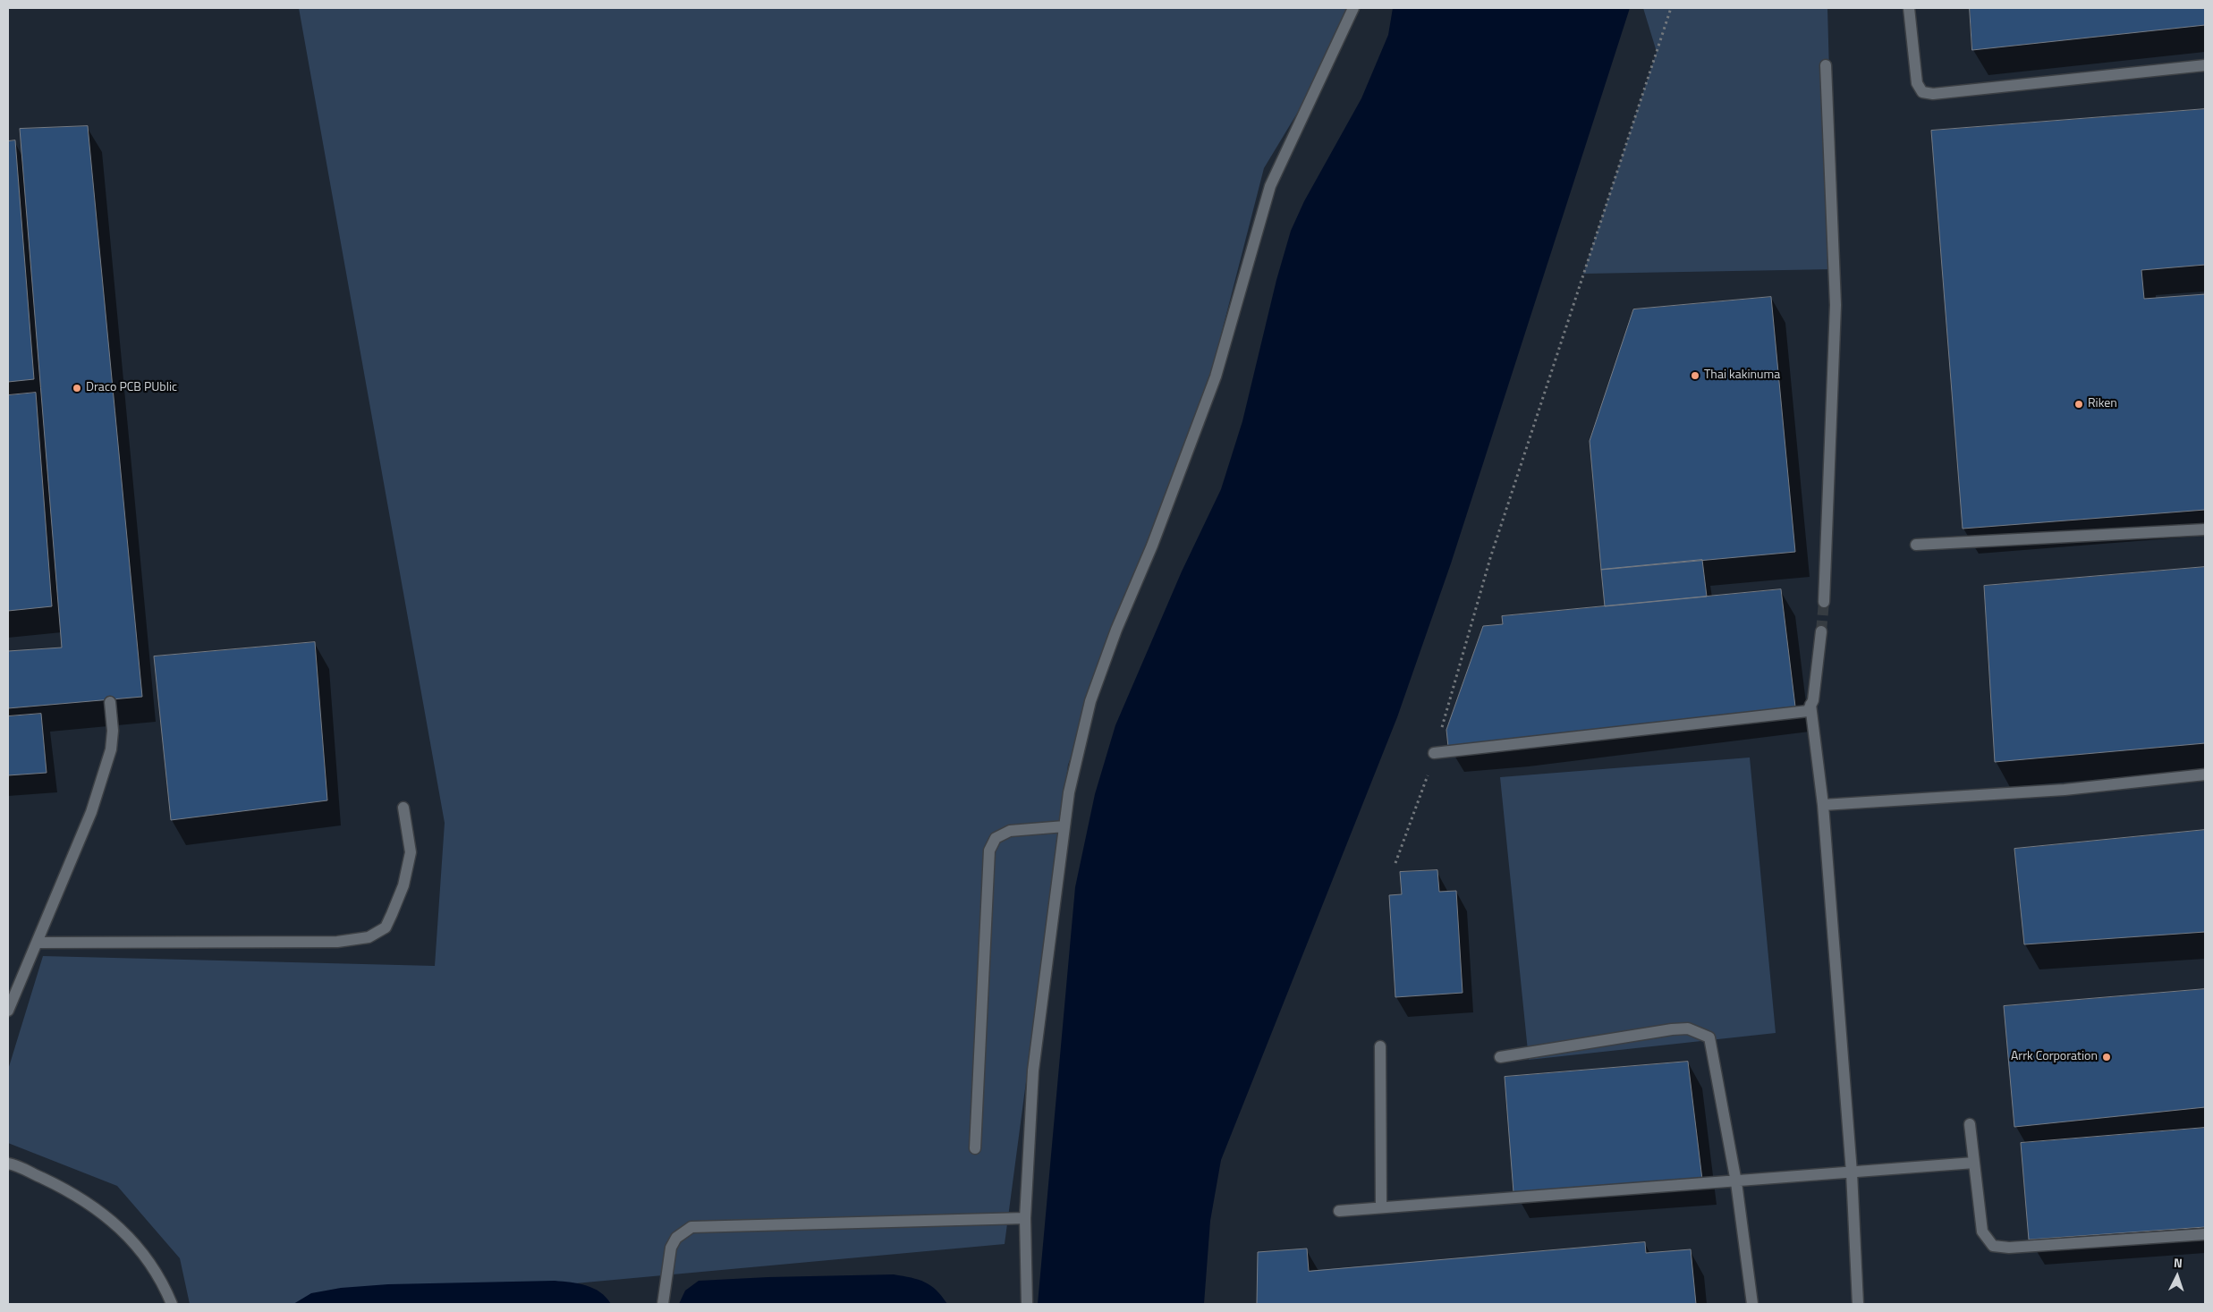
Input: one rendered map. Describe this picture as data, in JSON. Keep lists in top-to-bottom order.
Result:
{
  "places": [
    "Thai kakinuma",
    "Draco PCB PUblic",
    "Riken",
    "Arrk Corporation"
  ],
  "north": "top"
}
